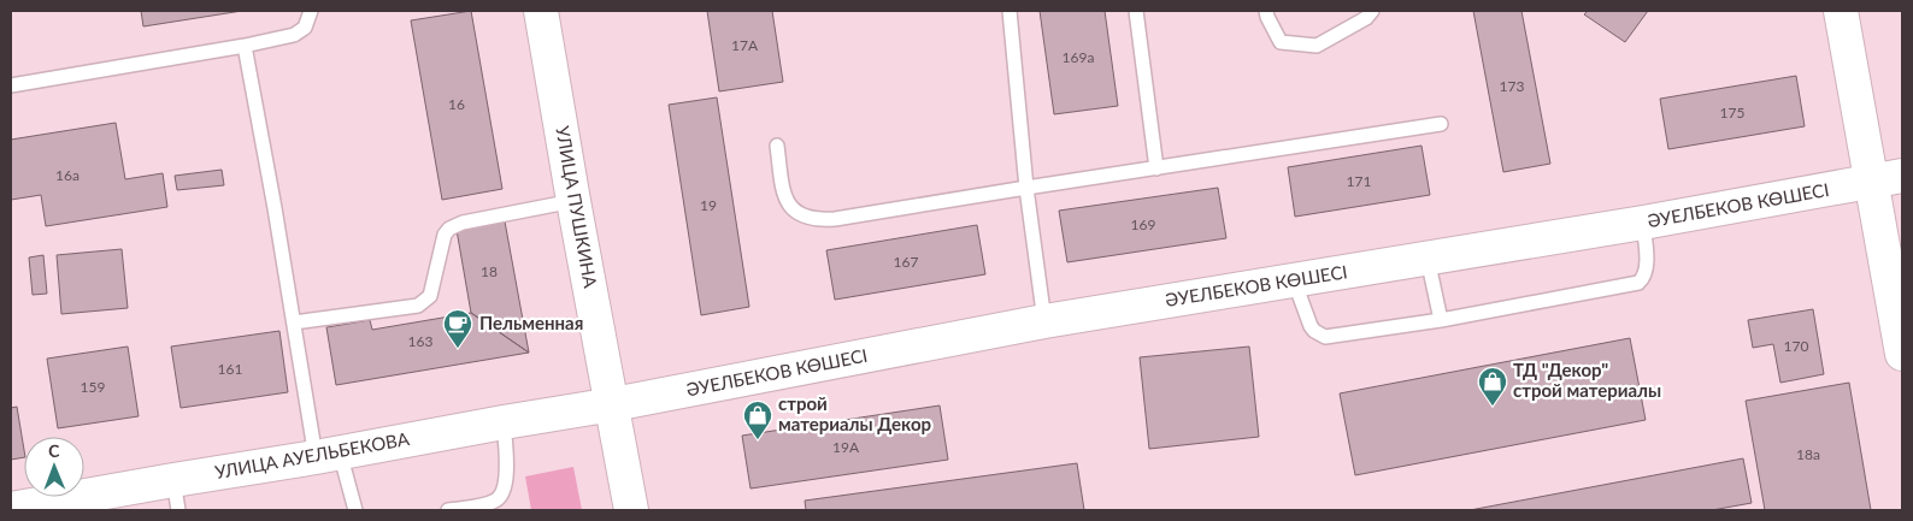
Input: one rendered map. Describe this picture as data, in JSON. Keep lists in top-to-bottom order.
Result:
{
  "streets": {
    "street": ["ӘУЕЛБЕКОВ КӨШЕСІ", "УЛИЦА ПУШКИНА", "УЛИЦА АУЕЛЬБЕКОВА"]
  },
  "crossings": [
    ["ӘУЕЛБЕКОВ КӨШЕСІ", "УЛИЦА ПУШКИНА"],
    ["ӘУЕЛБЕКОВ КӨШЕСІ", "УЛИЦА АУЕЛЬБЕКОВА"],
    ["УЛИЦА ПУШКИНА", "УЛИЦА АУЕЛЬБЕКОВА"]
  ],
  "places": {
    "cafe": ["Пельменная"],
    "shop": ["ТД \"Декор\" строй материалы", "строй материалы Декор"]
  },
  "house_numbers": [
    "17А",
    "169а",
    "173",
    "16",
    "175",
    "16а",
    "171",
    "19",
    "169",
    "167",
    "18",
    "163",
    "170",
    "161",
    "159",
    "19А",
    "18а"
  ],
  "north": "top"
}
